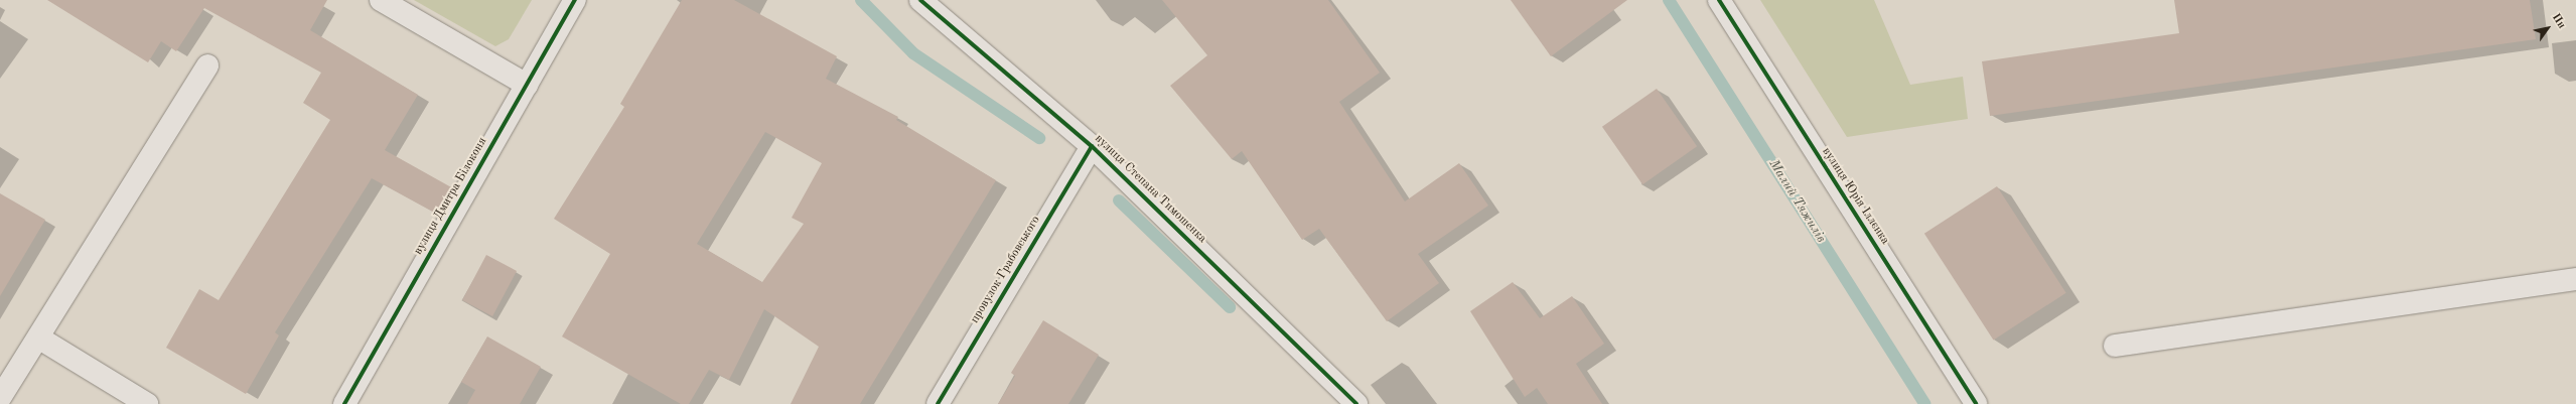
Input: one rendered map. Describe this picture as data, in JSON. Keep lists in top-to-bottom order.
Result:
{
  "streets": {
    "street": [
      "вулиця Степана Тимошенка",
      "вулиця Дмитра Білоконя",
      "вулиця Юрія Іллєнка",
      "провулок Грабовського"
    ]
  },
  "crossings": [
    ["вулиця Степана Тимошенка", "провулок Грабовського"]
  ],
  "water": ["Малий Тяжилів"],
  "north": "top right"
}
